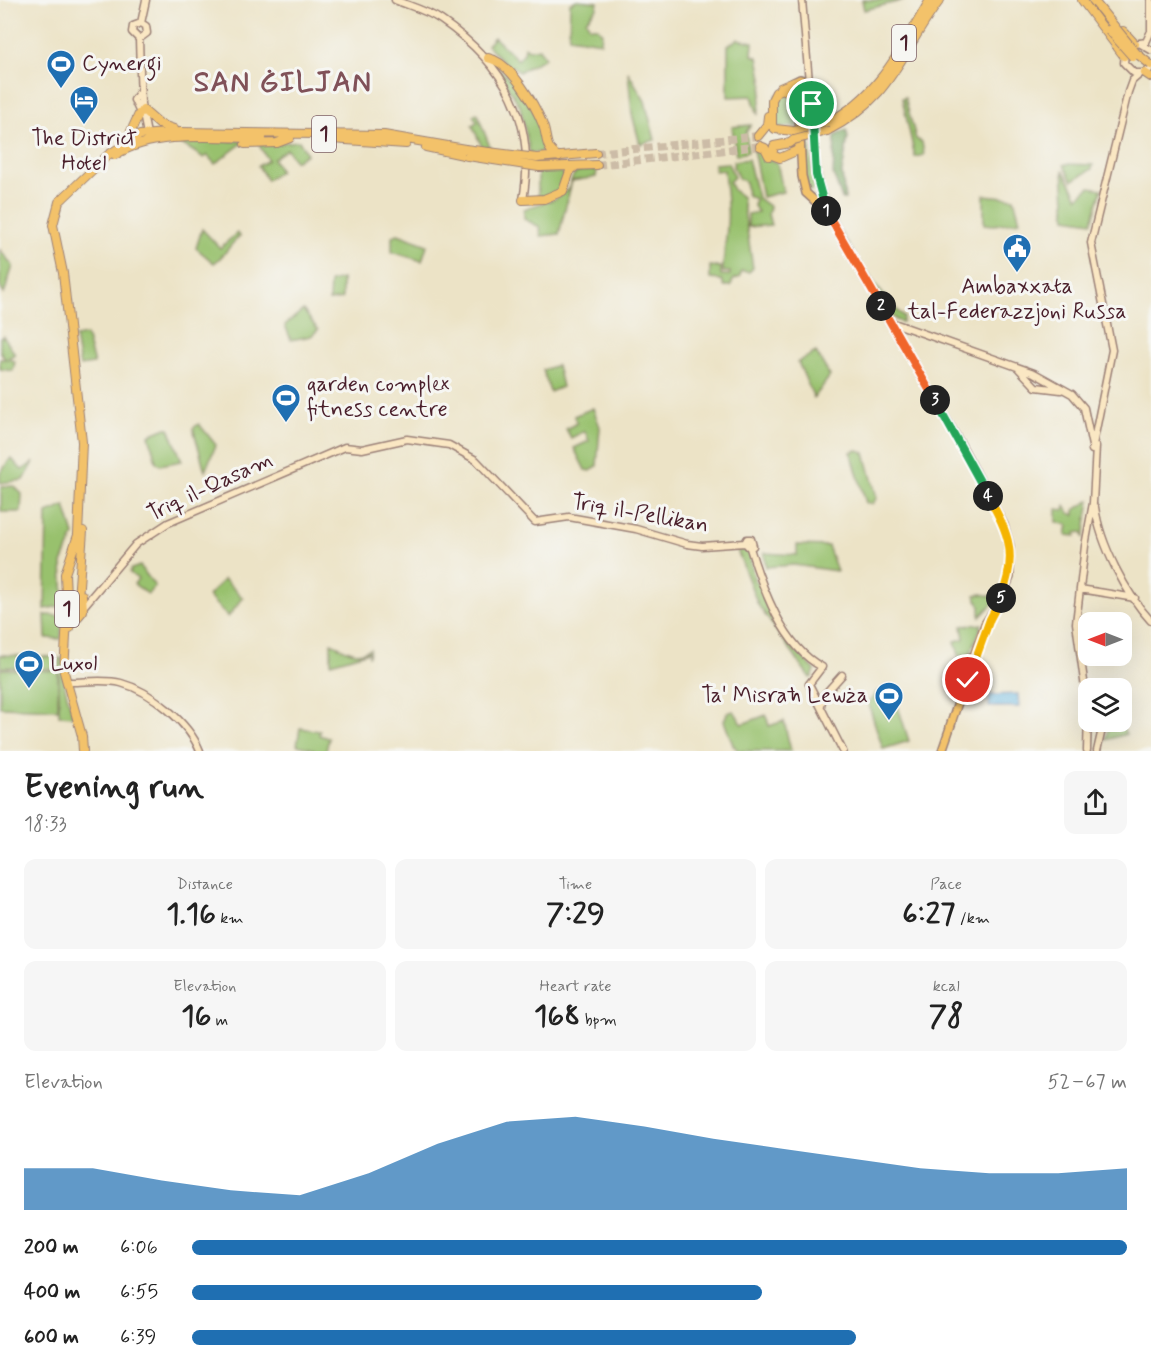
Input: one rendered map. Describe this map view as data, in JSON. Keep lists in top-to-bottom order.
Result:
{
  "streets": {
    "highway": ["1"],
    "main road": ["Triq il-Qasam", "Triq il-Pellikan"]
  },
  "crossings": [
    ["Triq il-Qasam", "Triq il-Pellikan"]
  ],
  "districts": ["SAN ĠILJAN"],
  "places": {
    "sports": [
      "Cynergi",
      "garden complex fitness centre",
      "Luxol",
      "Ta' Misraħ Lewża"
    ],
    "hotel": ["The District Hotel"],
    "public building": ["Ambaxxata tal-Federazzjoni Russa"]
  },
  "north": "left",
  "page": {
    "pins": [
      "1",
      "2",
      "3",
      "4",
      "5"
    ],
    "heading": ["Evening run", "18:33"],
    "stats": [
      ["Distance", "1.16 km"],
      ["Time", "7:29"],
      ["Pace", "6:27 /km"],
      ["Elevation", "16 m"],
      ["Heart rate", "168 bpm"],
      ["kcal", "78"]
    ],
    "chart": ["Elevation", "52–67 m"],
    "list": [
      {
        "name": "200 m",
        "note": "6:06"
      },
      {
        "name": "400 m",
        "note": "6:55"
      },
      {
        "name": "600 m",
        "note": "6:39"
      }
    ]
  }
}
